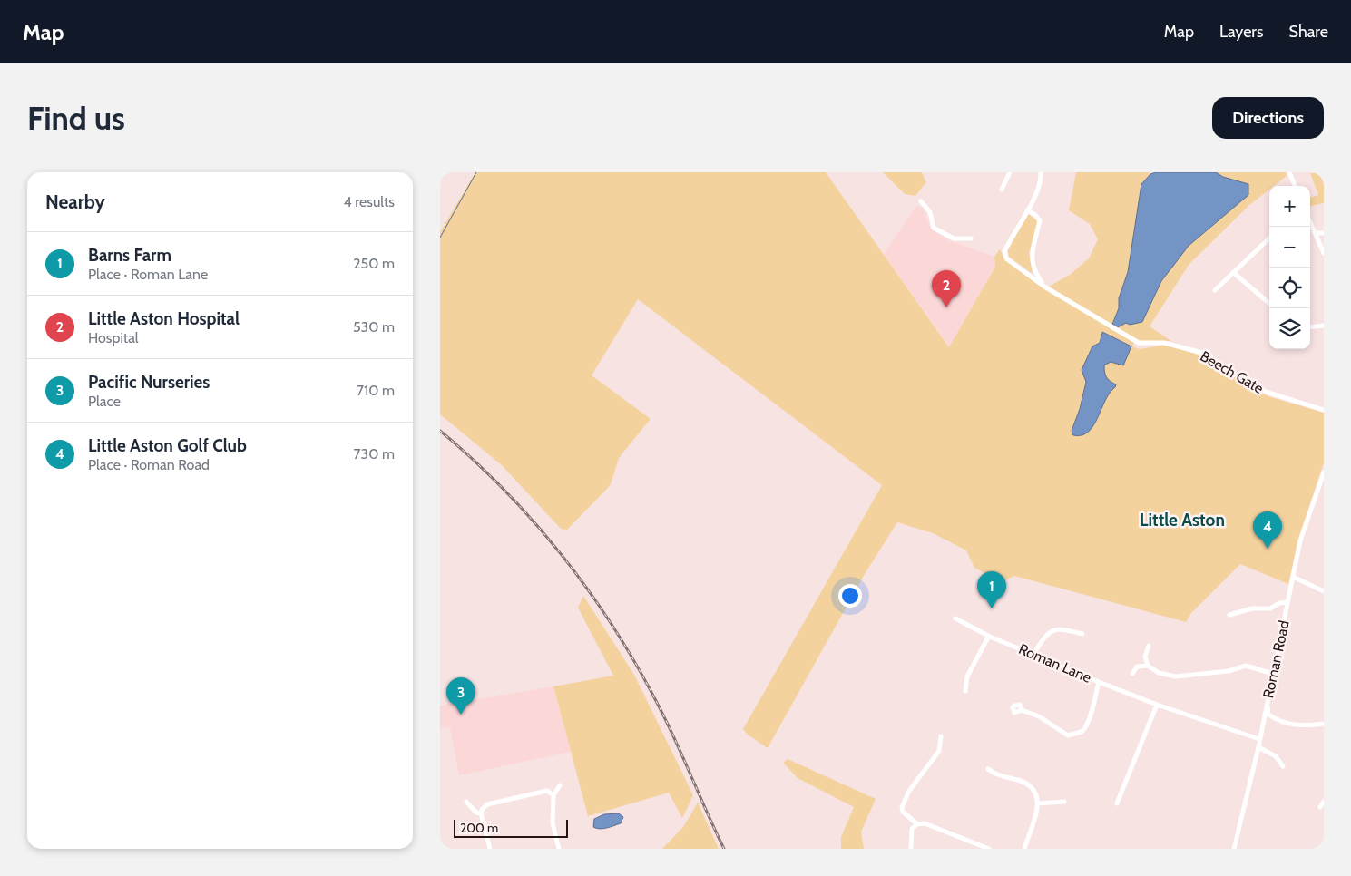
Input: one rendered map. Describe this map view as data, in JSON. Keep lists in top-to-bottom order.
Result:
{
  "streets": {
    "street": ["Beech Gate", "Roman Road", "Roman Lane"]
  },
  "crossings": [
    ["Roman Road", "Roman Lane"]
  ],
  "districts": ["Little Aston"],
  "scale_bar": "200 m",
  "page": {
    "header": "Map",
    "nav": ["Map", "Layers", "Share"],
    "buttons": "Directions",
    "title": "Find us",
    "heading": ["Nearby", "4 results"],
    "map_buttons": ["+", "−"],
    "list": [
      {
        "mark": "1",
        "name": "Barns Farm",
        "note": "Place · Roman Lane",
        "value": "250 m"
      },
      {
        "mark": "2",
        "name": "Little Aston Hospital",
        "note": "Hospital",
        "value": "530 m"
      },
      {
        "mark": "3",
        "name": "Pacific Nurseries",
        "note": "Place",
        "value": "710 m"
      },
      {
        "mark": "4",
        "name": "Little Aston Golf Club",
        "note": "Place · Roman Road",
        "value": "730 m"
      }
    ],
    "pins": [
      "2",
      "4",
      "1",
      "3"
    ],
    "scale": "200 m"
  }
}
